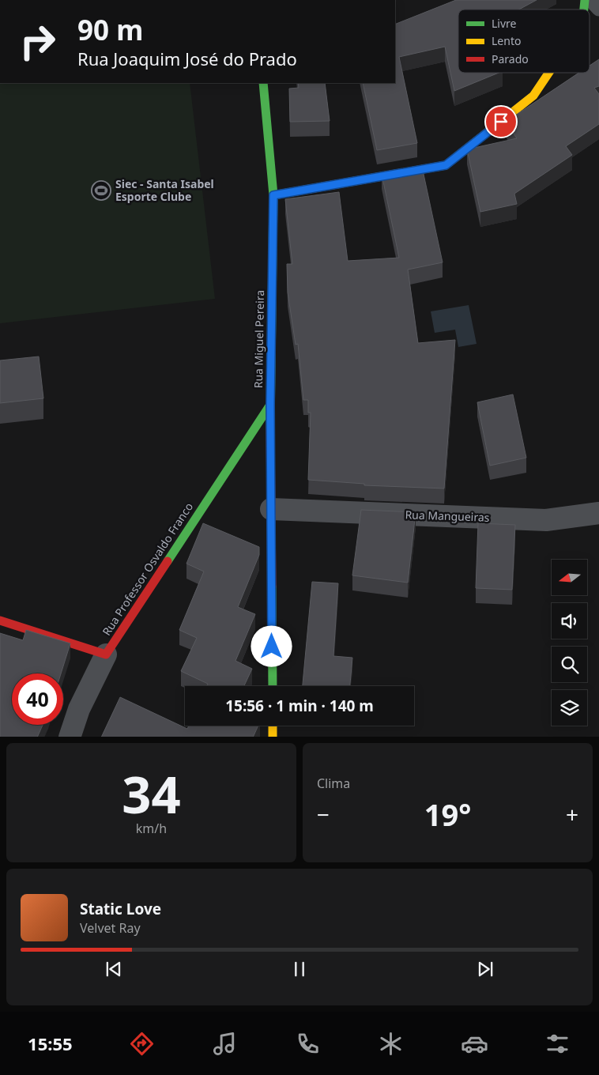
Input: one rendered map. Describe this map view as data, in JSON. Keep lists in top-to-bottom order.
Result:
{
  "streets": {
    "street": ["Rua Miguel Pereira", "Rua Mangueiras", "Rua Professor Osvaldo Franco"]
  },
  "crossings": [
    ["Rua Miguel Pereira", "Rua Mangueiras"],
    ["Rua Miguel Pereira", "Rua Professor Osvaldo Franco"]
  ],
  "places": {
    "sports": ["Siec - Santa Isabel Esporte Clube"]
  },
  "legend": ["Livre", "Lento", "Parado"],
  "north": "left",
  "page": {
    "turn": ["90 m", "Rua Joaquim José do Prado"],
    "limit": "40",
    "trip": "15:56 · 1 min · 140 m",
    "tile": [
      ["34", "km/h"],
      "Clima"
    ],
    "heat": ["−", "19°", "+"],
    "song": ["Static Love", "Velvet Ray"],
    "tabs": "15:55"
  }
}
